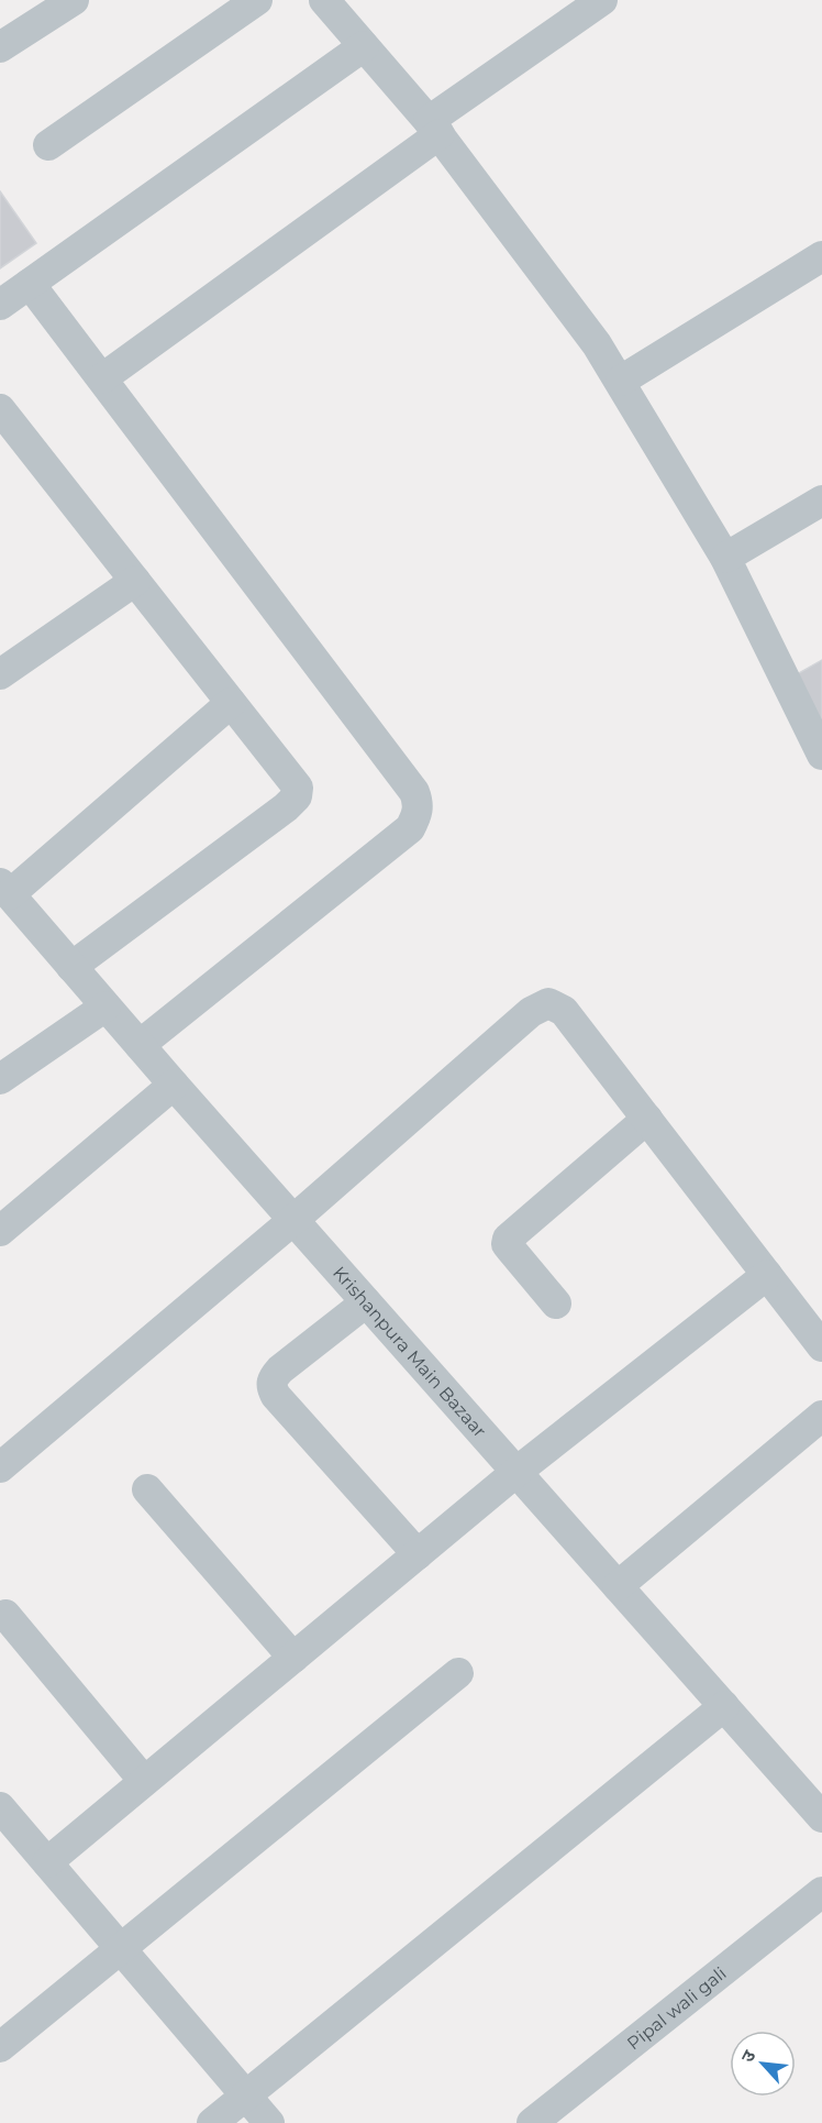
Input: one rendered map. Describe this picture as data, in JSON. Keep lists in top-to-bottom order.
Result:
{
  "streets": {
    "street": ["Krishanpura Main Bazaar", "Pipal wali gali"]
  },
  "north": "top left"
}
